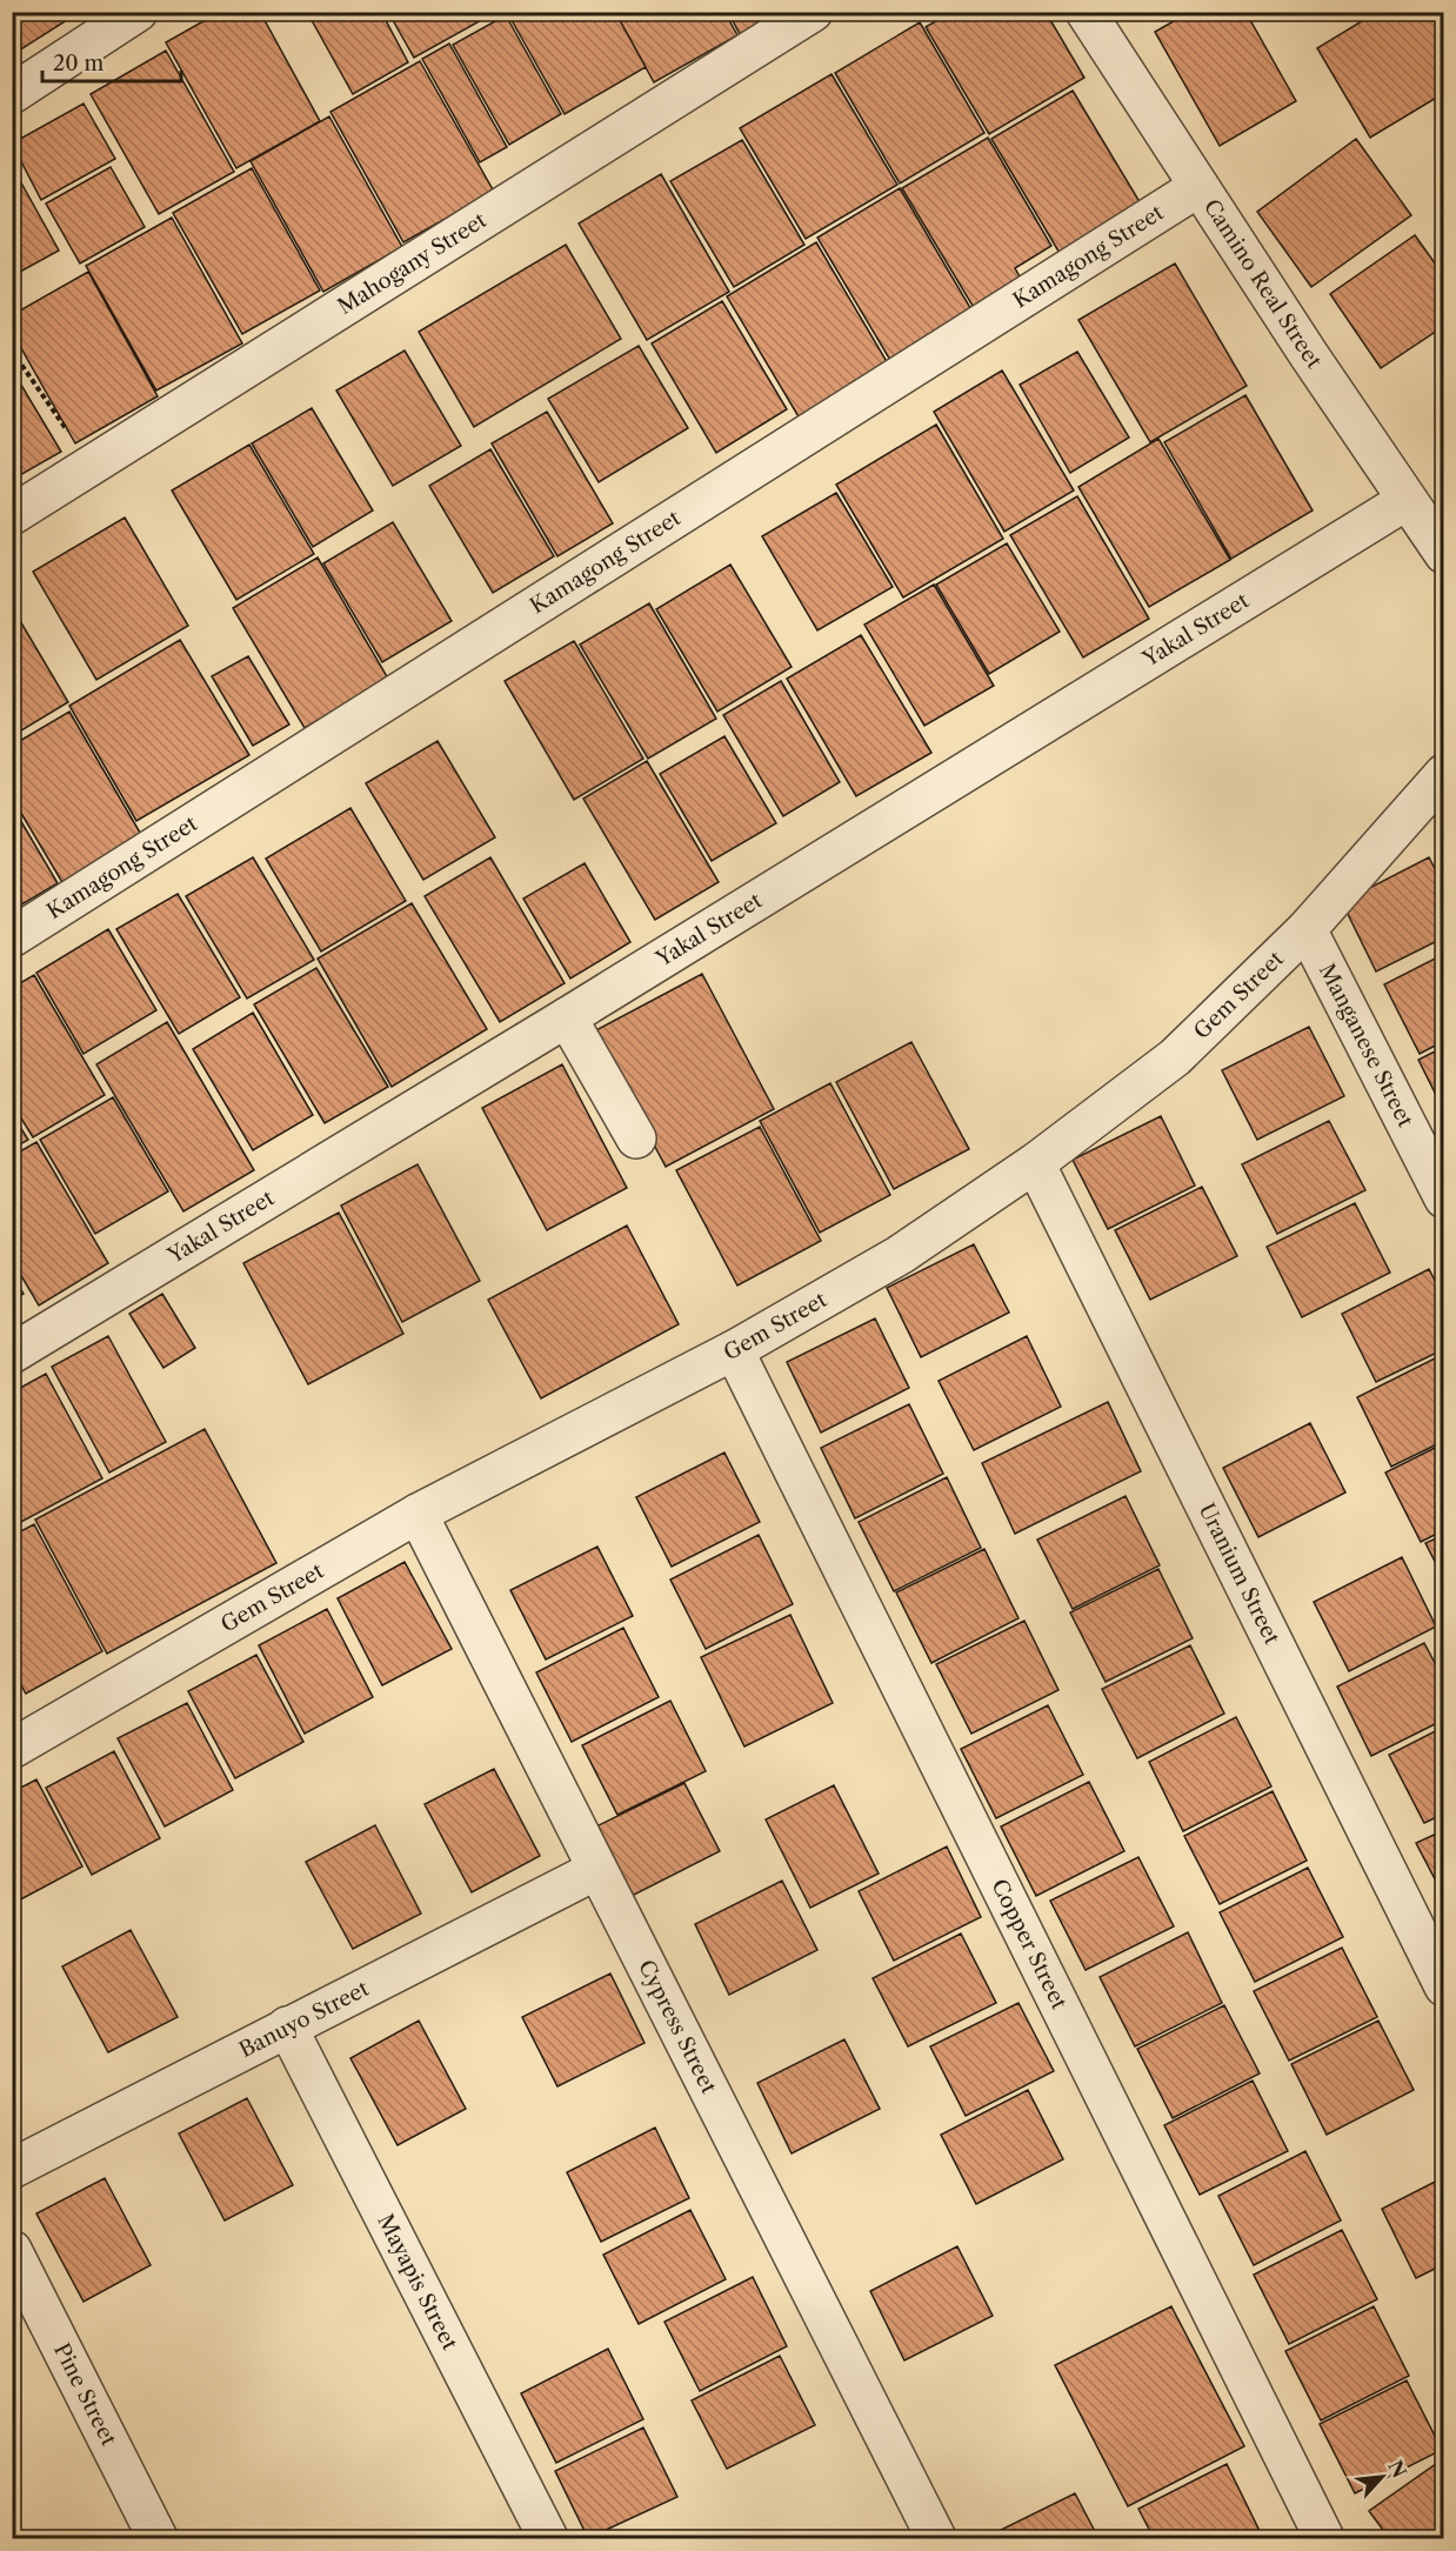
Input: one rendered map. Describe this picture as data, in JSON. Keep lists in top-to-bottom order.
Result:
{
  "streets": {
    "street": [
      "Kamagong Street",
      "Mahogany Street",
      "Camino Real Street",
      "Yakal Street",
      "Gem Street",
      "Manganese Street",
      "Uranium Street",
      "Copper Street",
      "Banuyo Street",
      "Cypress Street",
      "Mayapis Street",
      "Pine Street"
    ]
  },
  "crossings": [
    ["Kamagong Street", "Camino Real Street"],
    ["Camino Real Street", "Yakal Street"],
    ["Gem Street", "Manganese Street"],
    ["Gem Street", "Uranium Street"],
    ["Gem Street", "Copper Street"],
    ["Gem Street", "Cypress Street"],
    ["Banuyo Street", "Cypress Street"],
    ["Banuyo Street", "Mayapis Street"]
  ],
  "scale_bar": "20 m",
  "north": "top right"
}
